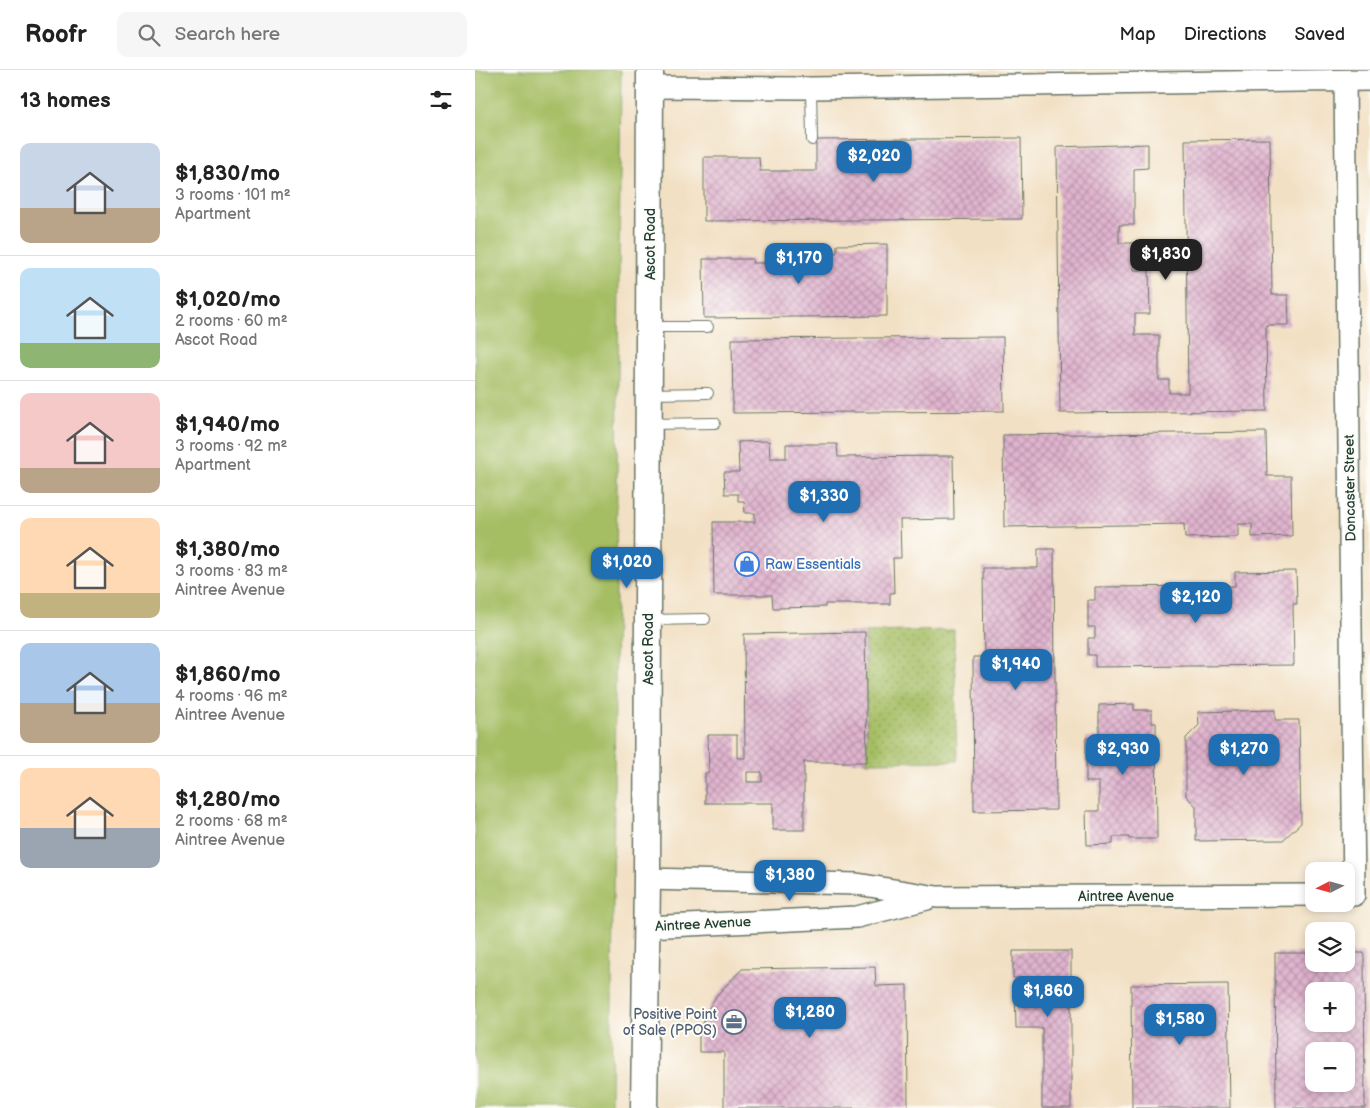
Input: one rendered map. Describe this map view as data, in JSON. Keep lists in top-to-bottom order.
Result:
{
  "streets": {
    "street": ["Ascot Road", "Doncaster Street", "Aintree Avenue"]
  },
  "crossings": [
    ["Ascot Road", "Aintree Avenue"]
  ],
  "places": {
    "shop": ["Raw Essentials"],
    "office": ["Positive Point of Sale (PPOS)"]
  },
  "north": "left",
  "page": {
    "header": "Roofr",
    "search": "Search here",
    "nav": ["Map", "Directions", "Saved"],
    "heading": "13 homes",
    "list": [
      {
        "name": "$1,830/mo",
        "note": "3 rooms · 101 m² · Apartment"
      },
      {
        "name": "$1,020/mo",
        "note": "2 rooms · 60 m² · Ascot Road"
      },
      {
        "name": "$1,940/mo",
        "note": "3 rooms · 92 m² · Apartment"
      },
      {
        "name": "$1,380/mo",
        "note": "3 rooms · 83 m² · Aintree Avenue"
      },
      {
        "name": "$1,860/mo",
        "note": "4 rooms · 96 m² · Aintree Avenue"
      },
      {
        "name": "$1,280/mo",
        "note": "2 rooms · 68 m² · Aintree Avenue"
      }
    ],
    "price": [
      "$2,020",
      "$1,830",
      "$1,170",
      "$1,330",
      "$1,020",
      "$2,120",
      "$1,940",
      "$2,930",
      "$1,270",
      "$1,380",
      "$1,860",
      "$1,280",
      "$1,580"
    ],
    "map_buttons": ["+", "−"]
  }
}
